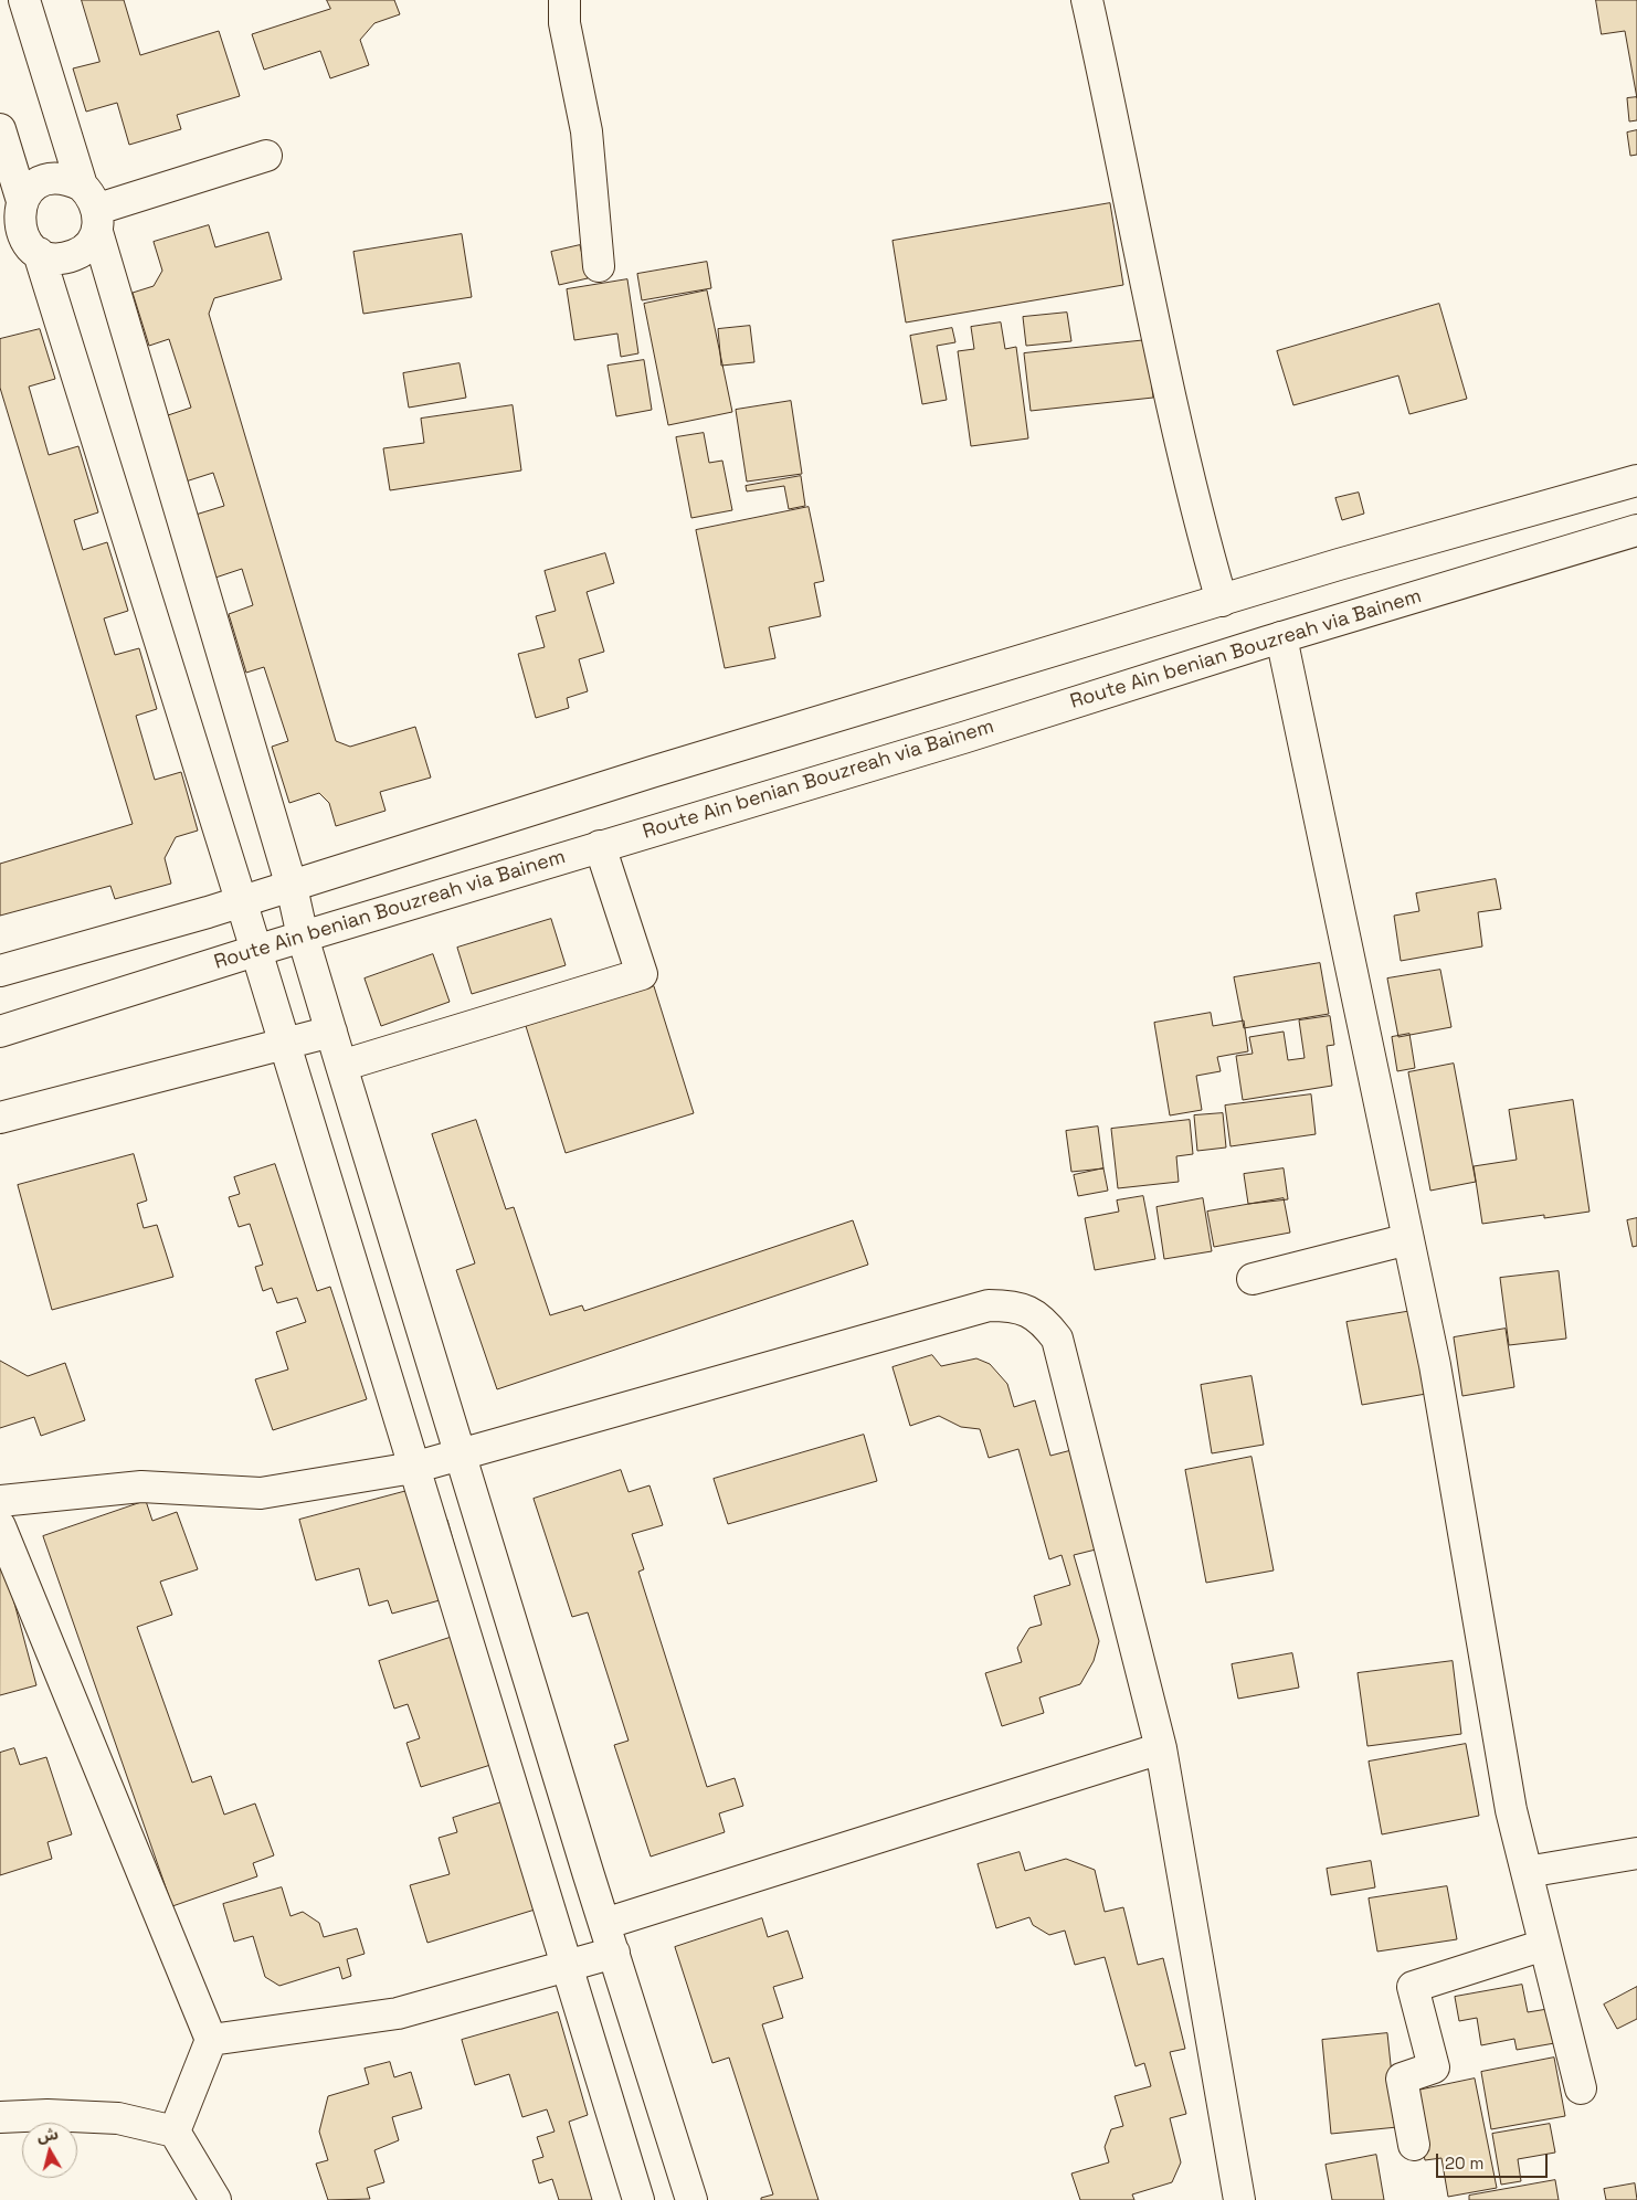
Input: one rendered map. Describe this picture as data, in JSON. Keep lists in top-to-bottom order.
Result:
{
  "streets": {
    "street": ["Route Ain benian Bouzreah via Bainem"]
  },
  "scale_bar": "20 m",
  "north": "top"
}
